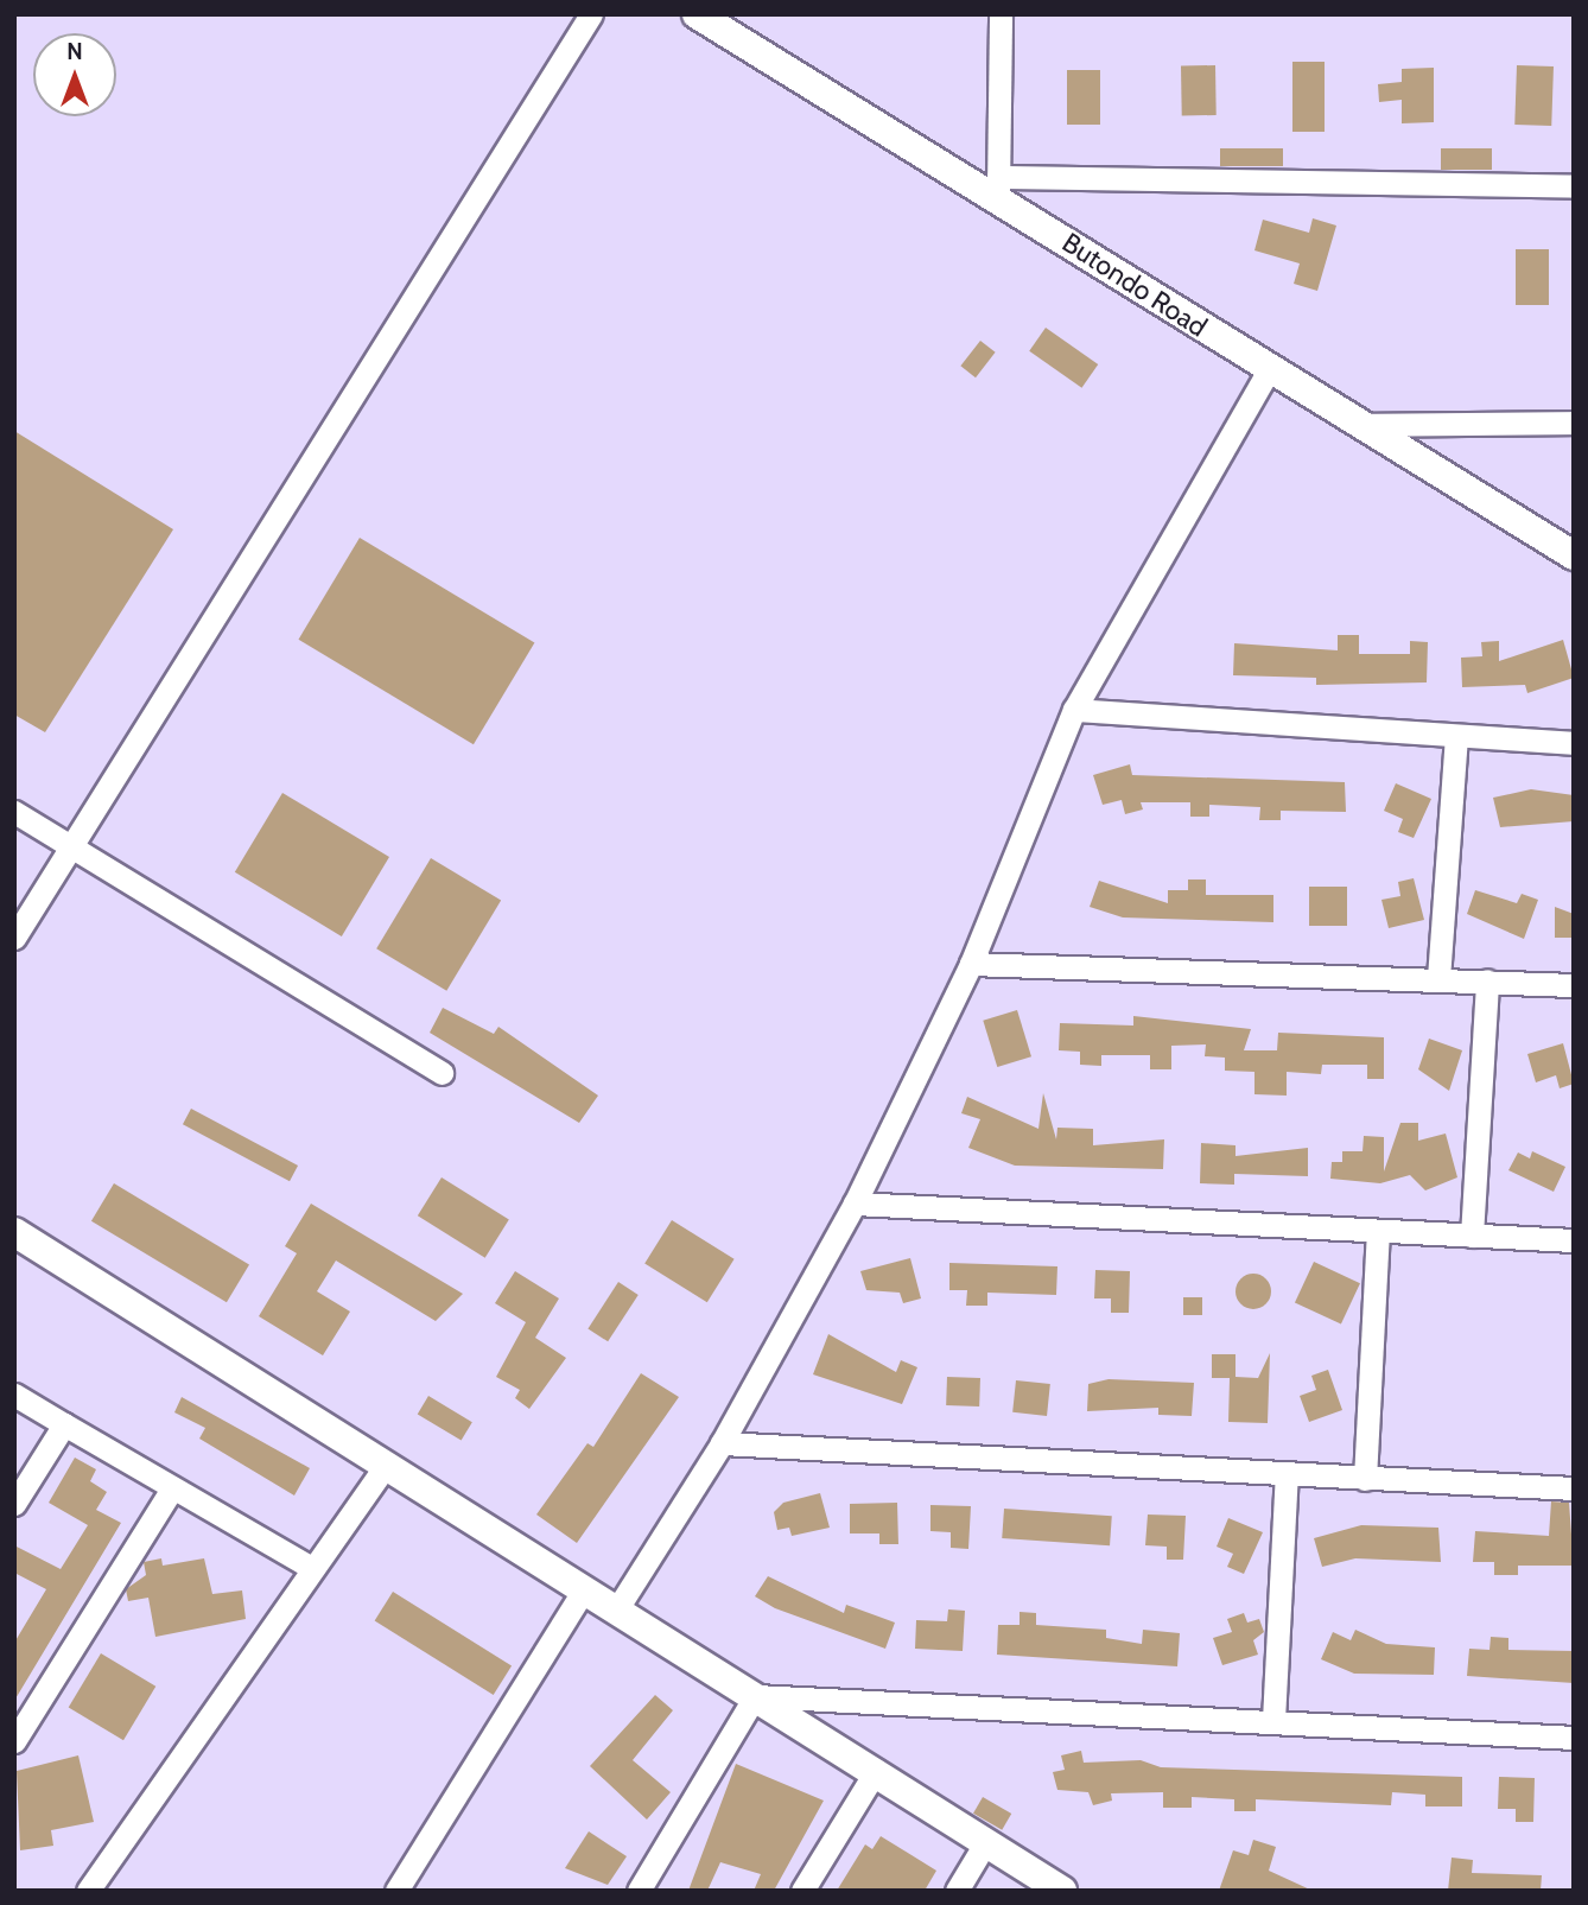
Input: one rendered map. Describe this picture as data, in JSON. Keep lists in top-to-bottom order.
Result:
{
  "streets": {
    "street": ["Butondo Road"]
  },
  "north": "top"
}
